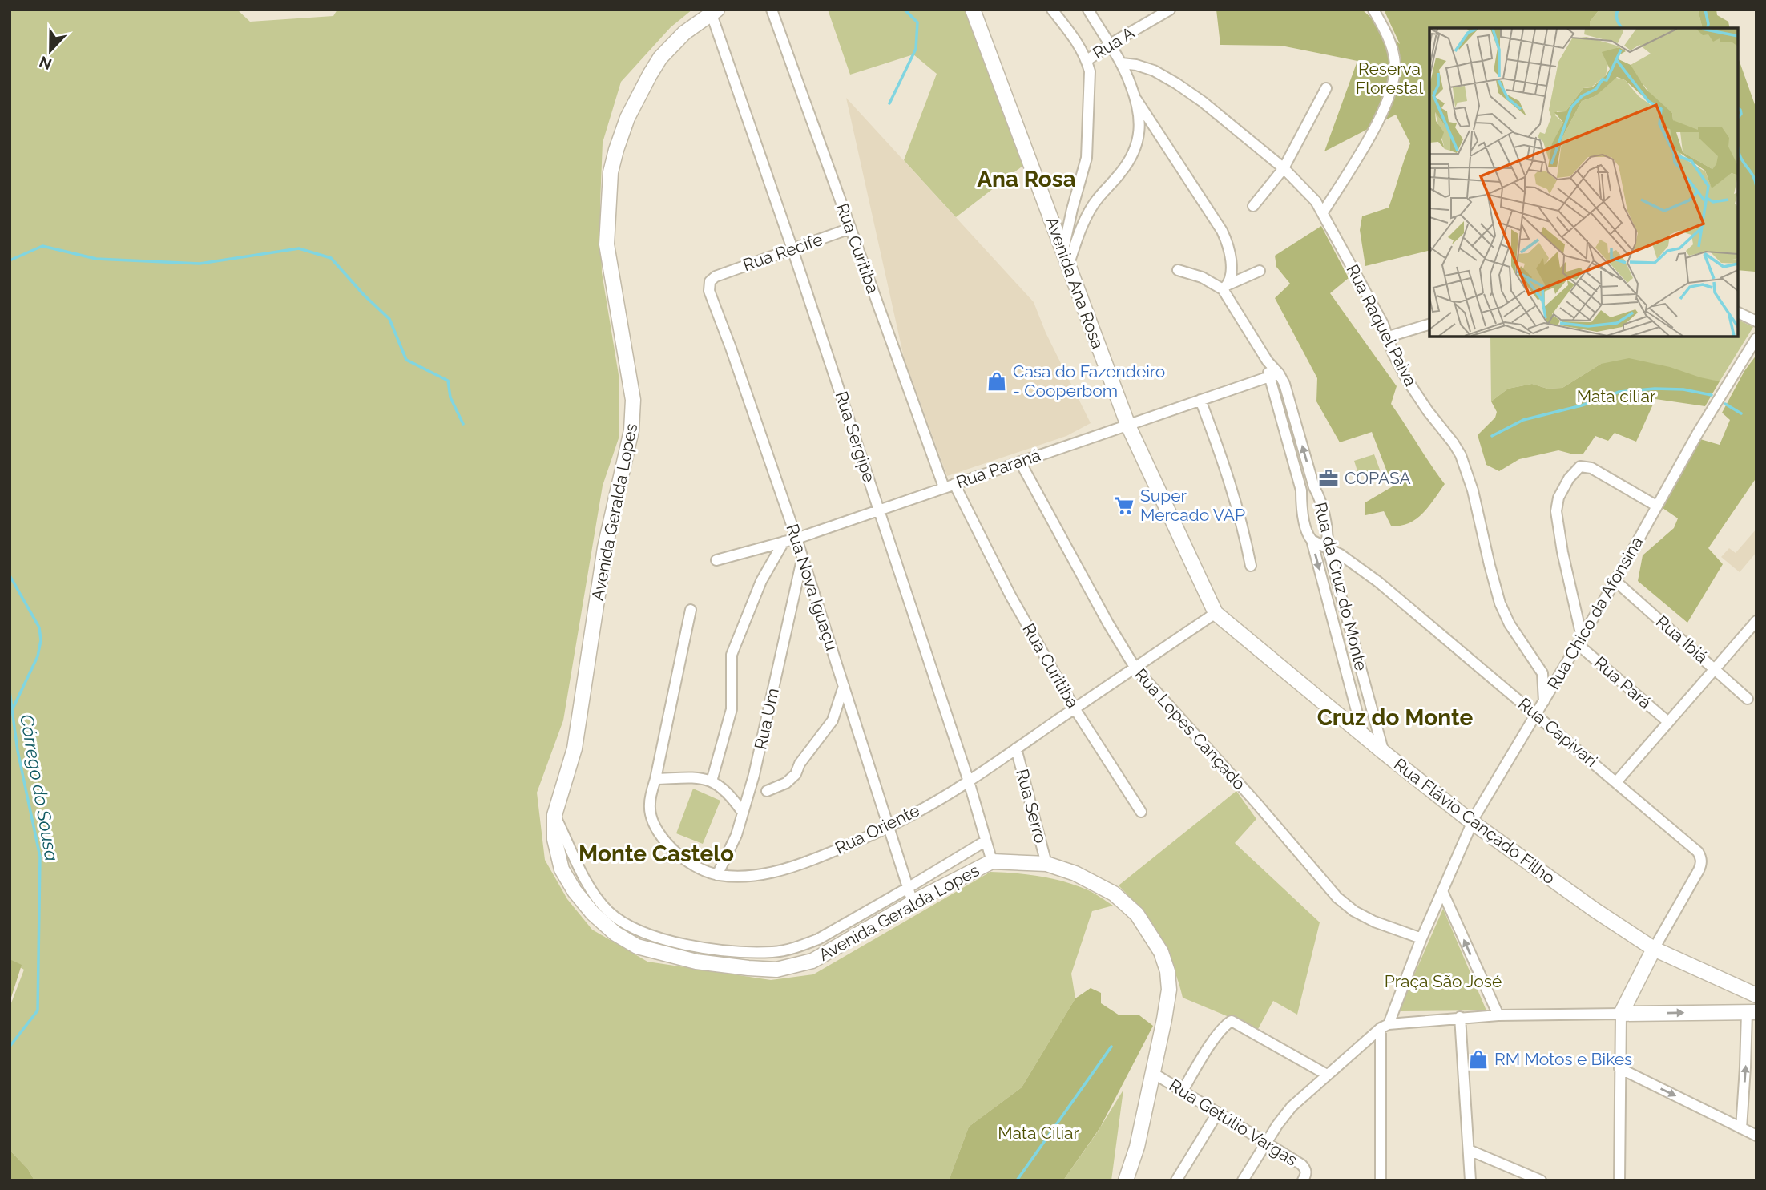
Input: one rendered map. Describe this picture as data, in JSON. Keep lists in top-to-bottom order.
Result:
{
  "streets": {
    "main road": ["Avenida Ana Rosa", "Avenida Geralda Lopes", "Rua Flávio Cançado Filho"],
    "street": [
      "Rua A",
      "Rua Curitiba",
      "Rua Recife",
      "Rua Raquel Paiva",
      "Rua Sergipe",
      "Rua Paraná",
      "Rua da Cruz do Monte",
      "Rua Nova Iguaçu",
      "Rua Chico da Afonsina",
      "Rua Ibiá",
      "Rua Pará",
      "Rua Um",
      "Rua Lopes Cançado",
      "Rua Capivari",
      "Rua Serro",
      "Rua Oriente",
      "Rua Getúlio Vargas"
    ]
  },
  "crossings": [
    ["Rua Curitiba", "Rua Recife"],
    ["Rua Curitiba", "Rua Paraná"],
    ["Rua Curitiba", "Rua Oriente"],
    ["Rua Recife", "Rua Sergipe"],
    ["Rua Recife", "Rua Nova Iguaçu"],
    ["Avenida Ana Rosa", "Rua Paraná"],
    ["Avenida Ana Rosa", "Rua Flávio Cançado Filho"],
    ["Avenida Ana Rosa", "Rua Oriente"],
    ["Rua Raquel Paiva", "Rua Chico da Afonsina"],
    ["Rua Sergipe", "Rua Paraná"],
    ["Rua Sergipe", "Avenida Geralda Lopes"],
    ["Rua Sergipe", "Rua Oriente"],
    ["Rua Paraná", "Rua da Cruz do Monte"],
    ["Rua Paraná", "Rua Nova Iguaçu"],
    ["Rua Paraná", "Rua Lopes Cançado"],
    ["Avenida Geralda Lopes", "Rua Nova Iguaçu"],
    ["Avenida Geralda Lopes", "Rua Serro"],
    ["Avenida Geralda Lopes", "Rua Getúlio Vargas"],
    ["Rua da Cruz do Monte", "Rua Capivari"],
    ["Rua da Cruz do Monte", "Rua Flávio Cançado Filho"],
    ["Rua Nova Iguaçu", "Rua Um"],
    ["Rua Nova Iguaçu", "Rua Oriente"],
    ["Rua Chico da Afonsina", "Rua Ibiá"],
    ["Rua Chico da Afonsina", "Rua Pará"],
    ["Rua Chico da Afonsina", "Rua Capivari"],
    ["Rua Chico da Afonsina", "Rua Flávio Cançado Filho"],
    ["Rua Um", "Rua Oriente"],
    ["Rua Lopes Cançado", "Rua Oriente"],
    ["Rua Capivari", "Rua Flávio Cançado Filho"],
    ["Rua Serro", "Rua Oriente"],
    ["Rua Flávio Cançado Filho", "Rua Oriente"]
  ],
  "districts": ["Ana Rosa", "Cruz do Monte", "Monte Castelo"],
  "water": ["Córrego do Sousa"],
  "parks": [
    "Reserva Florestal",
    "Mata ciliar",
    "Praça São José",
    "Mata Ciliar"
  ],
  "places": {
    "shop": ["Casa do Fazendeiro - Cooperbom", "RM Motos e Bikes"],
    "office": ["COPASA"],
    "supermarket": ["Super Mercado VAP"]
  },
  "north": "bottom"
}
